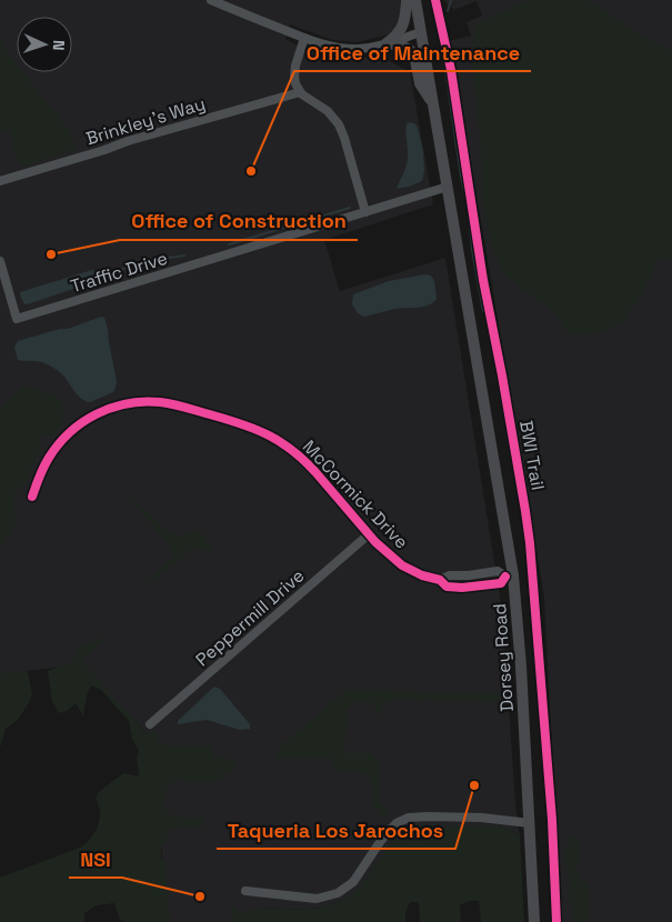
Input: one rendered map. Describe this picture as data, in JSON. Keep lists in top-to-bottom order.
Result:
{
  "streets": {
    "main road": ["Dorsey Road"],
    "street": [
      "Brinkley's Way",
      "Traffic Drive",
      "McCormick Drive",
      "Peppermill Drive"
    ],
    "cycle path": ["BWI Trail"]
  },
  "crossings": [
    ["Traffic Drive", "Dorsey Road"],
    ["McCormick Drive", "Peppermill Drive"],
    ["McCormick Drive", "Dorsey Road"]
  ],
  "places": [
    "Office of Maintenance",
    "Office of Construction",
    "Taqueria Los Jarochos",
    "NSI"
  ],
  "north": "right"
}
